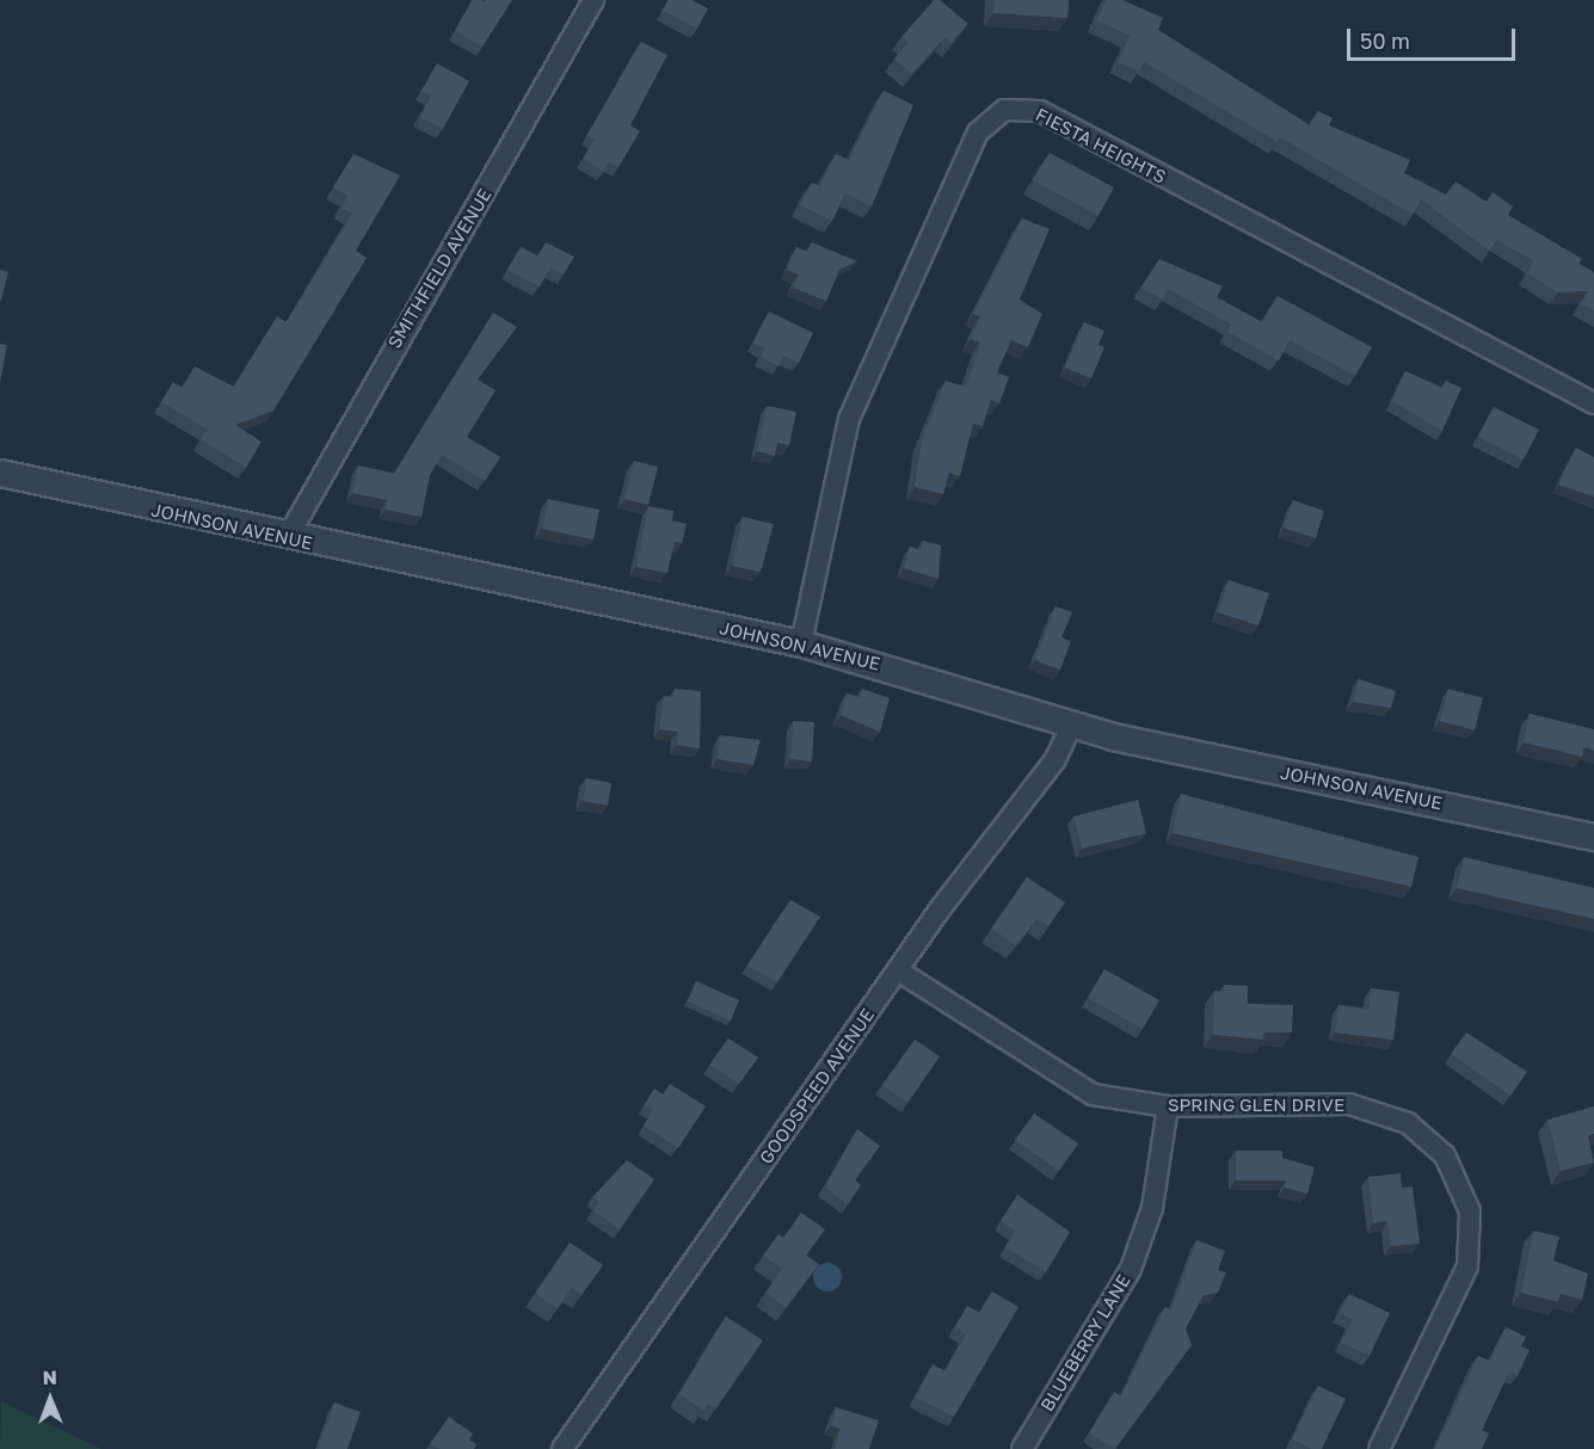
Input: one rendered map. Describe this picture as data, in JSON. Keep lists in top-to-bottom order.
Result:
{
  "streets": {
    "street": [
      "FIESTA HEIGHTS",
      "SMITHFIELD AVENUE",
      "JOHNSON AVENUE",
      "GOODSPEED AVENUE",
      "SPRING GLEN DRIVE",
      "BLUEBERRY LANE"
    ]
  },
  "crossings": [
    ["FIESTA HEIGHTS", "JOHNSON AVENUE"],
    ["SMITHFIELD AVENUE", "JOHNSON AVENUE"],
    ["JOHNSON AVENUE", "GOODSPEED AVENUE"],
    ["GOODSPEED AVENUE", "SPRING GLEN DRIVE"],
    ["SPRING GLEN DRIVE", "BLUEBERRY LANE"]
  ],
  "scale_bar": "50 m",
  "north": "top"
}
